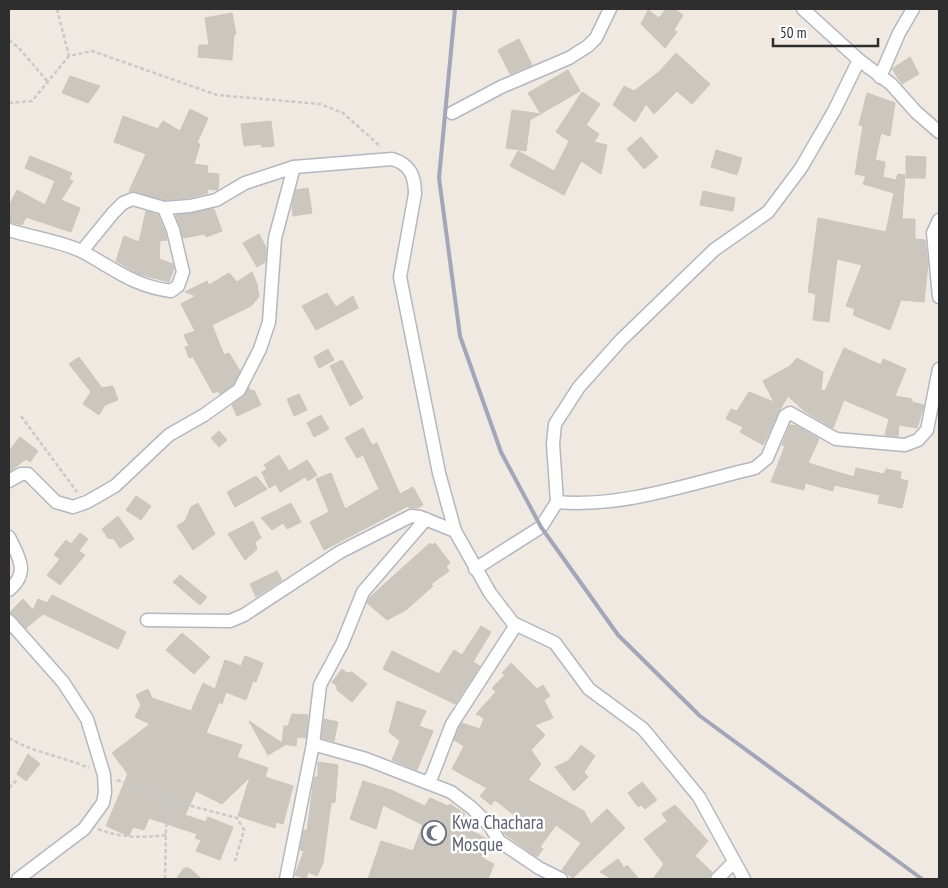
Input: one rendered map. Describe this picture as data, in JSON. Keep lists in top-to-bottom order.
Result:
{
  "places": {
    "mosque": ["Kwa Chachara Mosque"]
  },
  "scale_bar": "50 m"
}
